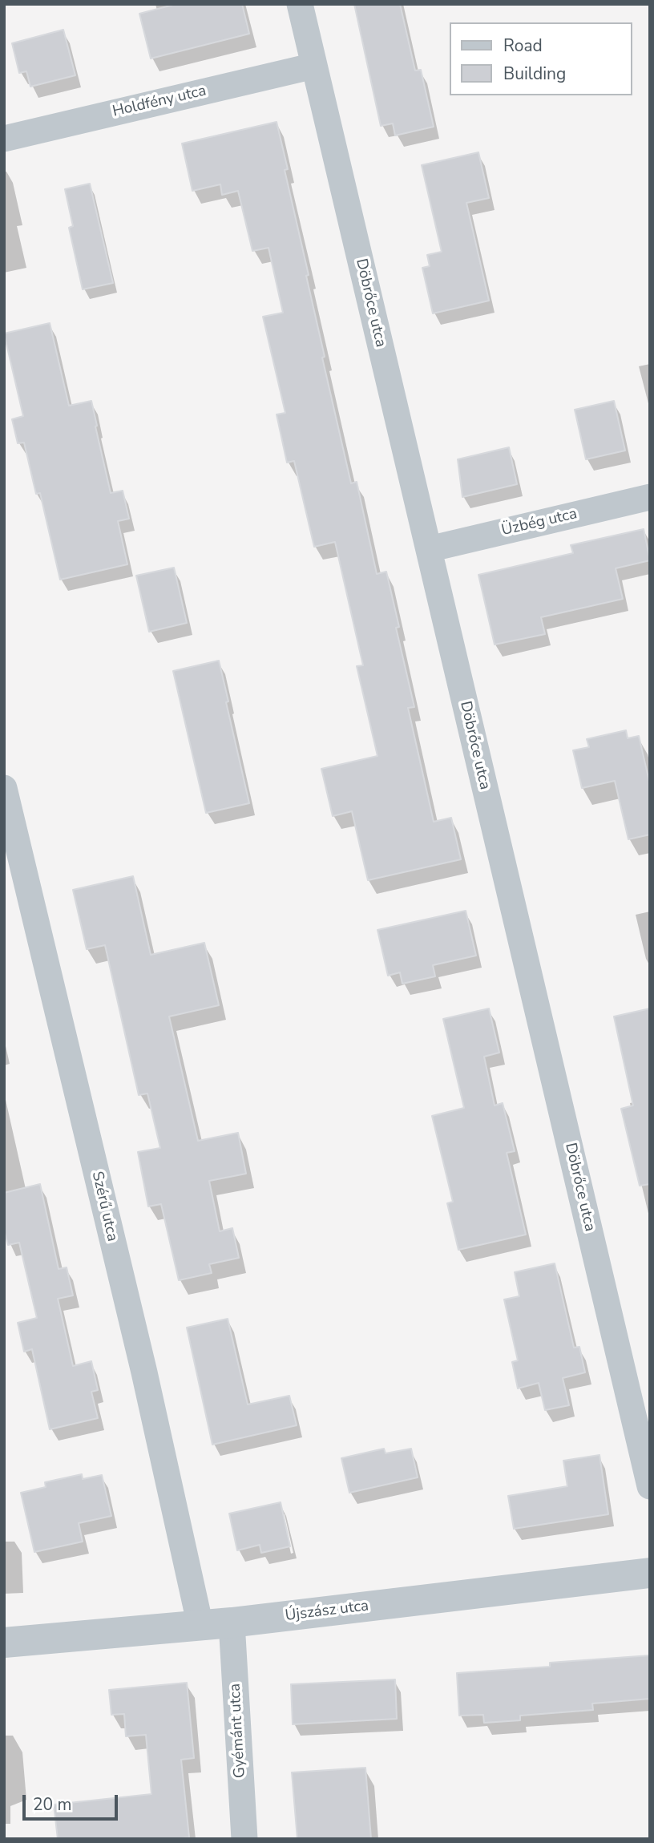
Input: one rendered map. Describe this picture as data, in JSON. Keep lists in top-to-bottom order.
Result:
{
  "streets": {
    "street": [
      "Holdfény utca",
      "Döbrőce utca",
      "Üzbég utca",
      "Szérű utca",
      "Újszász utca",
      "Gyémánt utca"
    ]
  },
  "crossings": [
    ["Holdfény utca", "Döbrőce utca"],
    ["Döbrőce utca", "Üzbég utca"],
    ["Szérű utca", "Újszász utca"],
    ["Újszász utca", "Gyémánt utca"]
  ],
  "legend": ["Road", "Building"],
  "scale_bar": "20 m"
}
